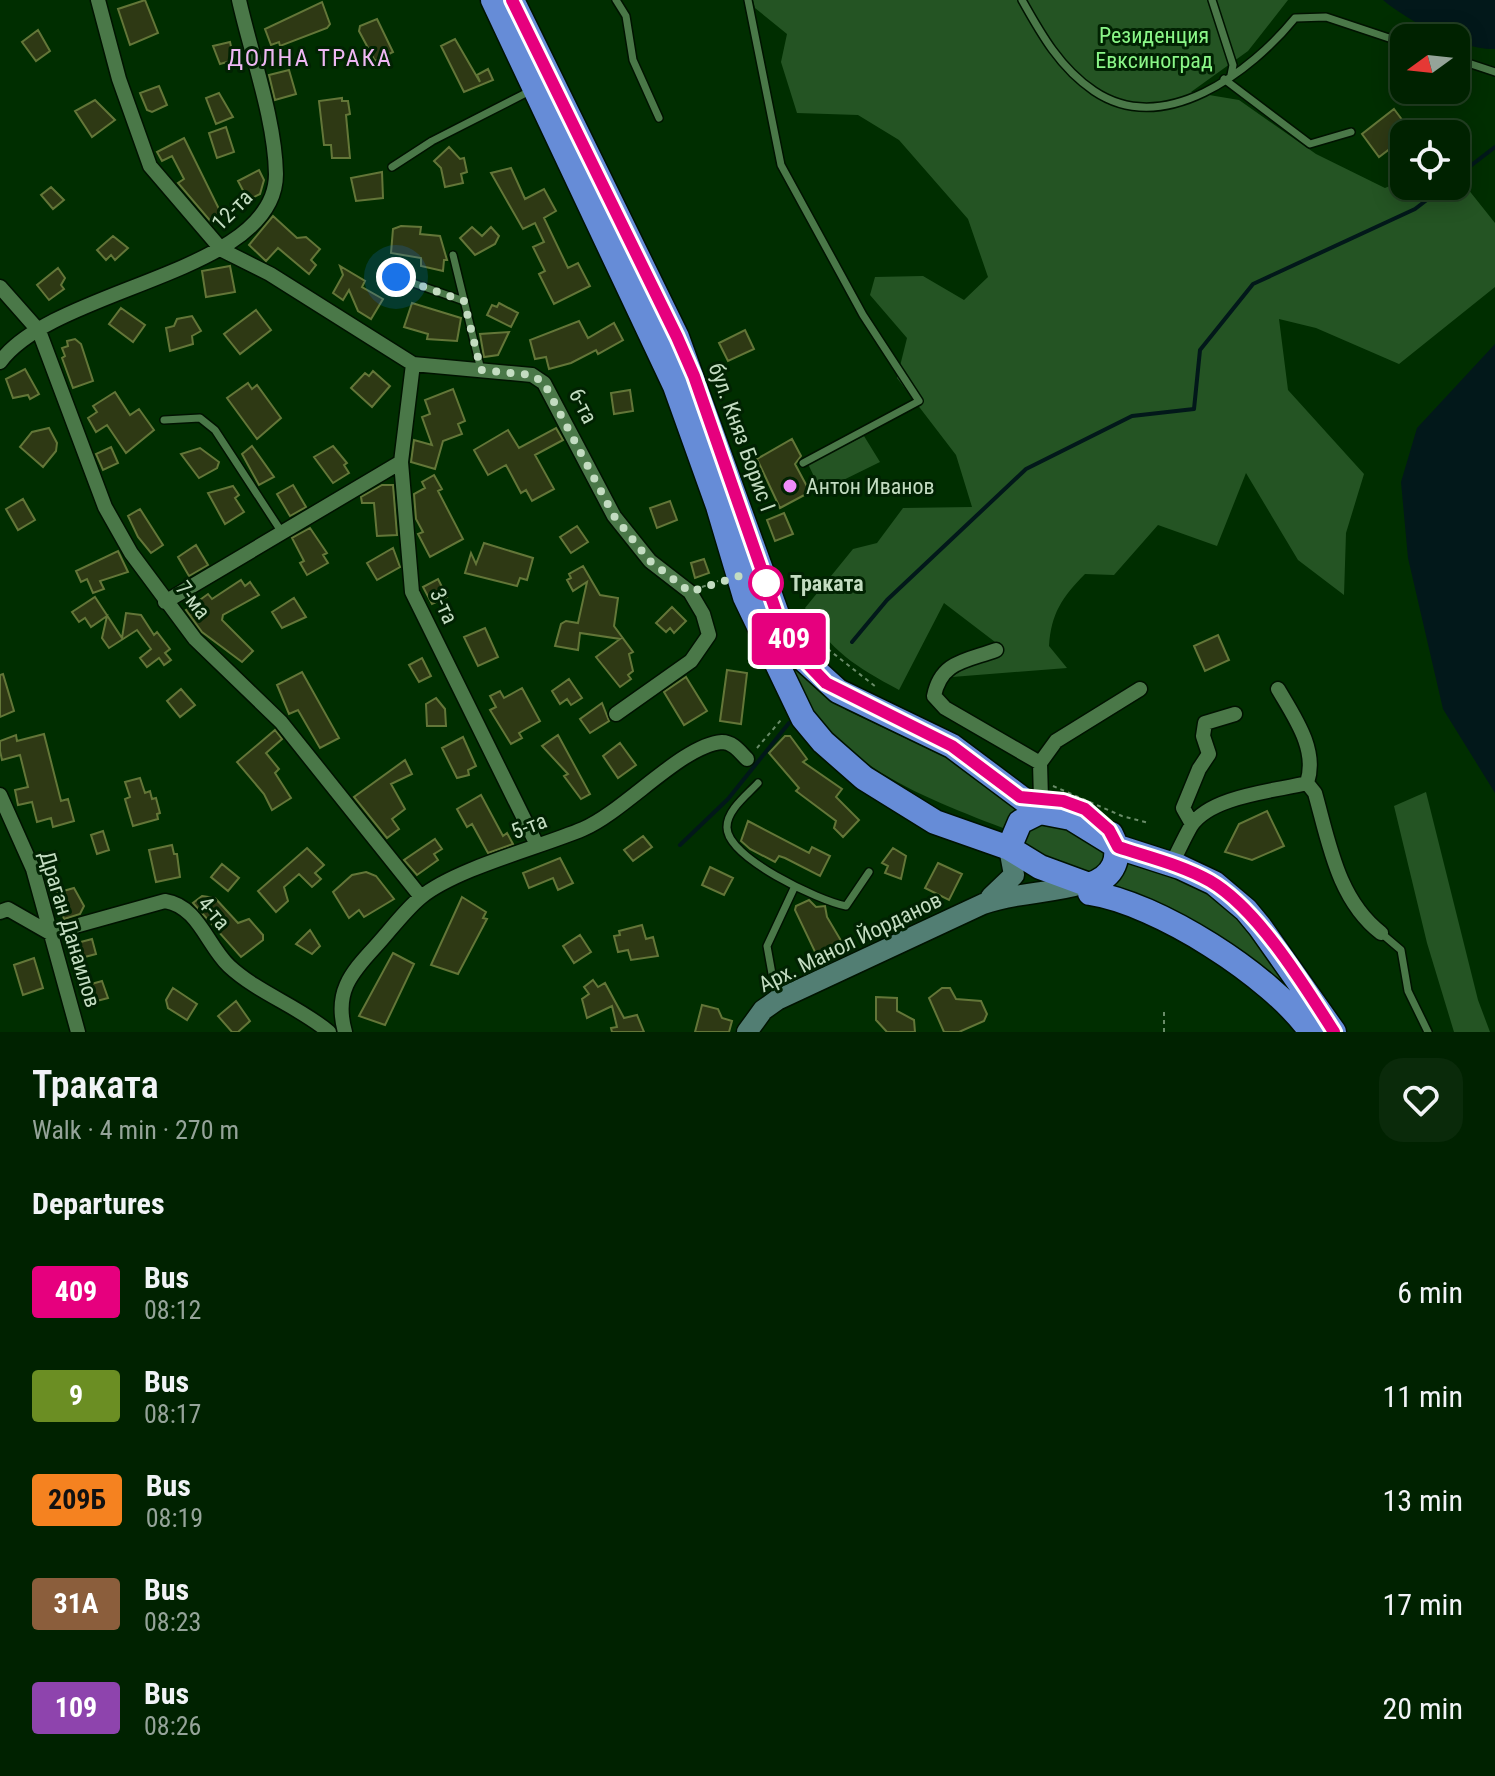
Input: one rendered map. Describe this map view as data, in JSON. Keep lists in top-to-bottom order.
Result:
{
  "streets": {
    "highway": ["бул. Княз Борис I"],
    "street": [
      "12-та",
      "6-та",
      "7-ма",
      "3-та",
      "5-та",
      "4-та",
      "Драган Данаилов",
      "Арх. Манол Йорданов"
    ]
  },
  "crossings": [
    ["12-та", "6-та"],
    ["12-та", "7-ма"],
    ["6-та", "3-та"],
    ["бул. Княз Борис I", "Арх. Манол Йорданов"],
    ["7-ма", "5-та"],
    ["3-та", "5-та"],
    ["4-та", "Драган Данаилов"]
  ],
  "districts": ["ДОЛНА ТРАКА"],
  "parks": ["Резиденция Евксиноград"],
  "places": ["Антон Иванов", "Траката"],
  "lines": ["bus line 409"],
  "north": "left",
  "page": {
    "on_map": "409",
    "heading": [
      ["Траката", "Walk · 4 min · 270 m"],
      "Departures"
    ],
    "list": [
      {
        "mark": "409",
        "name": "Bus",
        "note": "08:12",
        "value": "6 min"
      },
      {
        "mark": "9",
        "name": "Bus",
        "note": "08:17",
        "value": "11 min"
      },
      {
        "mark": "209Б",
        "name": "Bus",
        "note": "08:19",
        "value": "13 min"
      },
      {
        "mark": "31А",
        "name": "Bus",
        "note": "08:23",
        "value": "17 min"
      },
      {
        "mark": "109",
        "name": "Bus",
        "note": "08:26",
        "value": "20 min"
      }
    ]
  }
}
